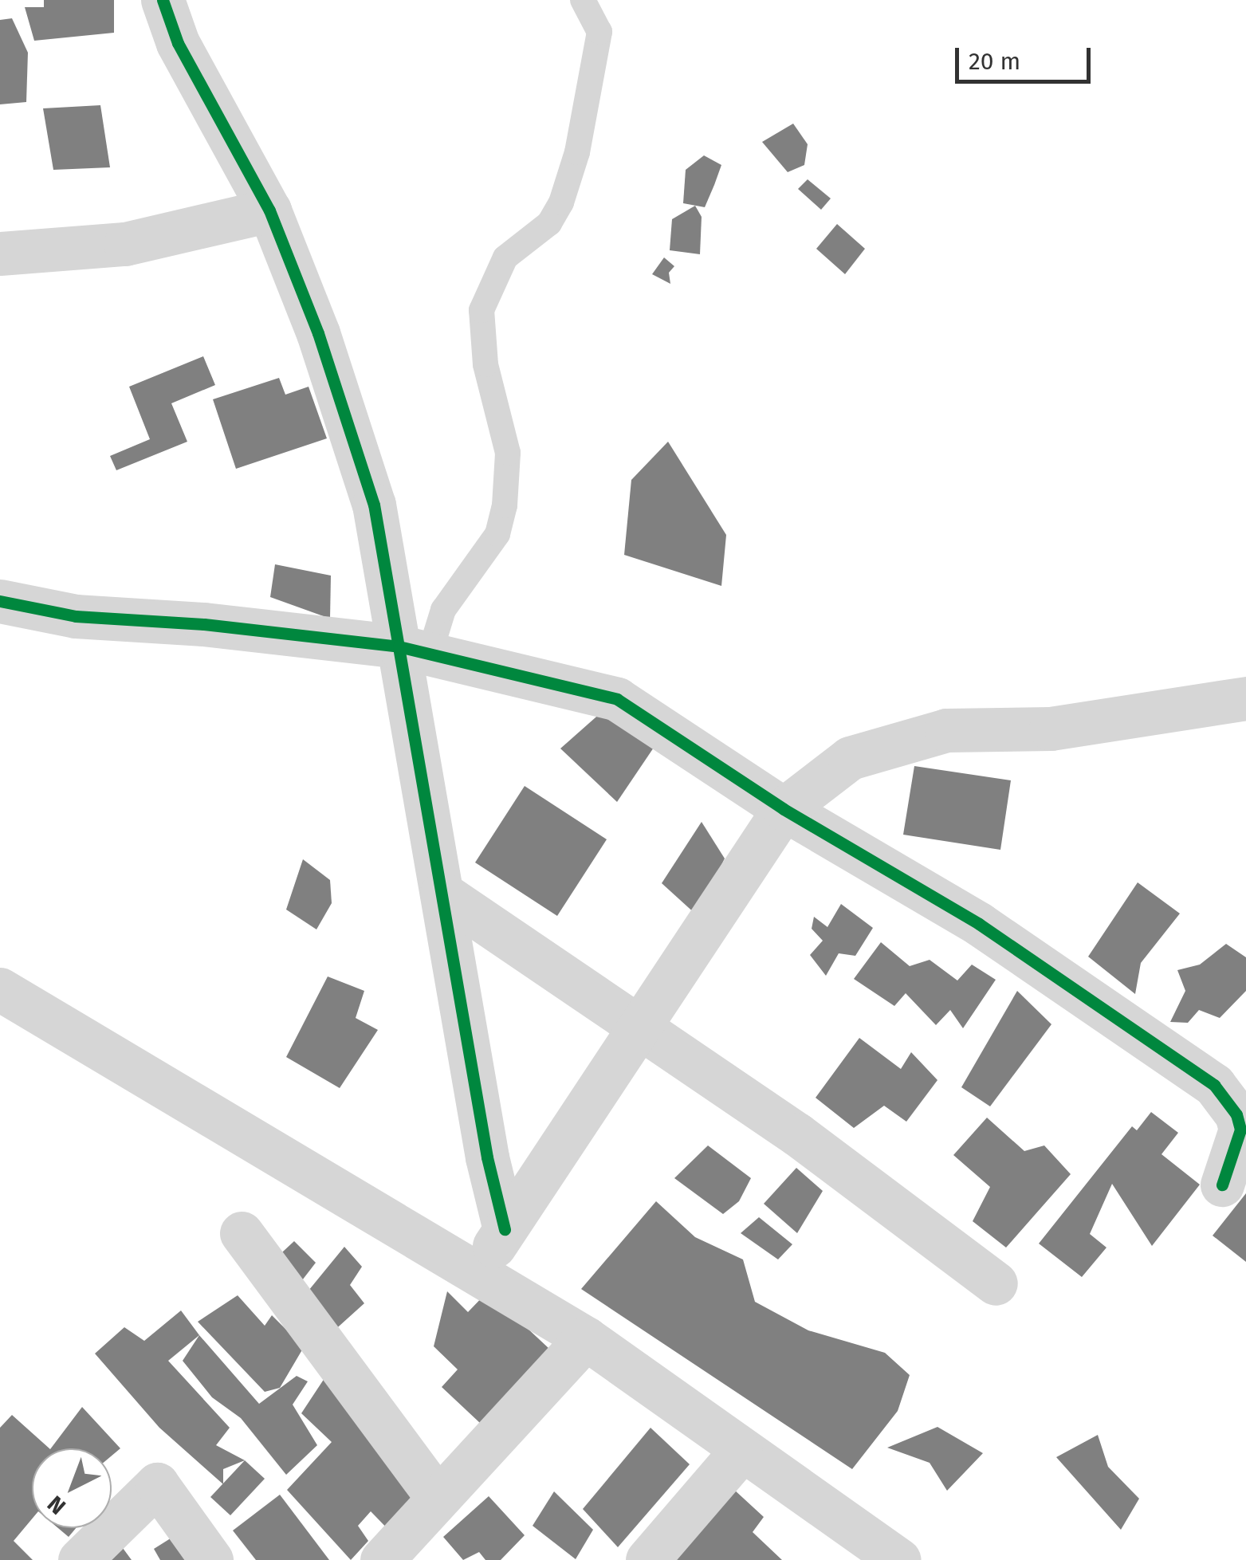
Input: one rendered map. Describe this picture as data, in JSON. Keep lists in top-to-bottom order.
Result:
{
  "scale_bar": "20 m",
  "north": "bottom left"
}
